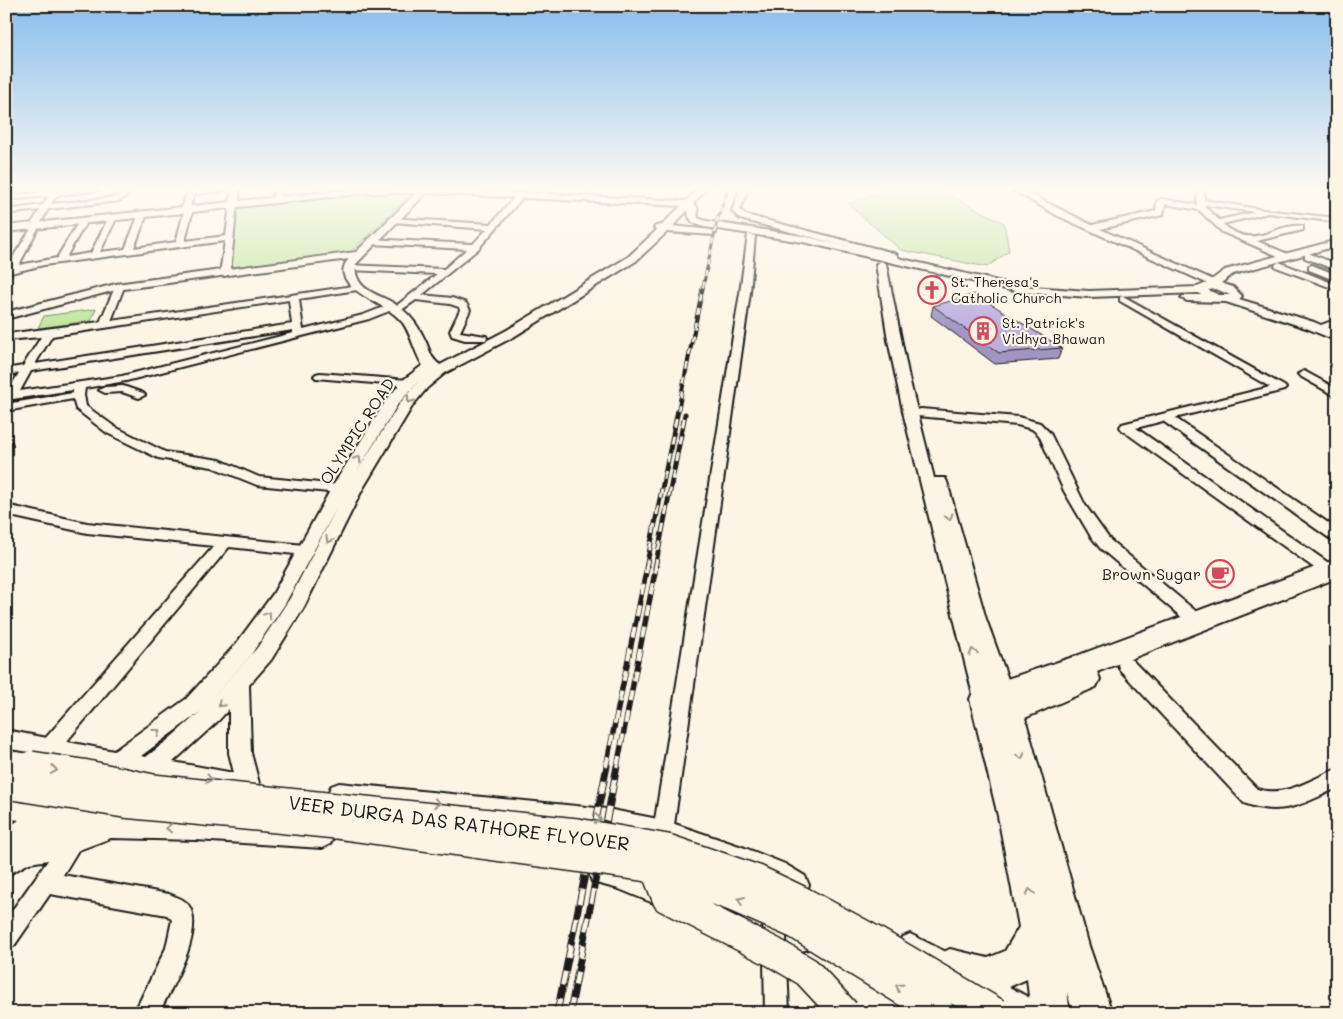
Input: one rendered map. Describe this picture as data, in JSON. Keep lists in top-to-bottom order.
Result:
{
  "streets": {
    "main road": ["VEER DURGA DAS RATHORE FLYOVER"],
    "street": ["OLYMPIC ROAD"]
  },
  "places": {
    "church": ["St. Theresa's Catholic Church"],
    "building": ["St. Patrick's Vidhya Bhawan"],
    "cafe": ["Brown Sugar"]
  }
}
